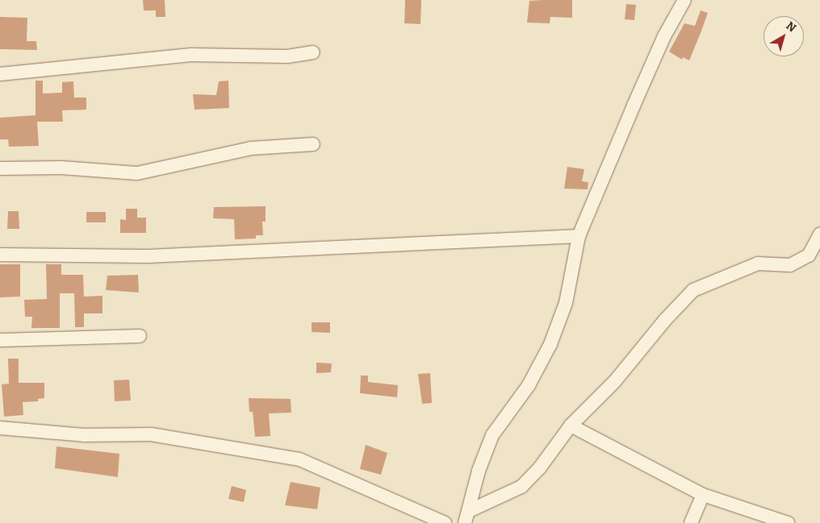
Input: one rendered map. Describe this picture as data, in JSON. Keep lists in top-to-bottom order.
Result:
{
  "north": "top right"
}
